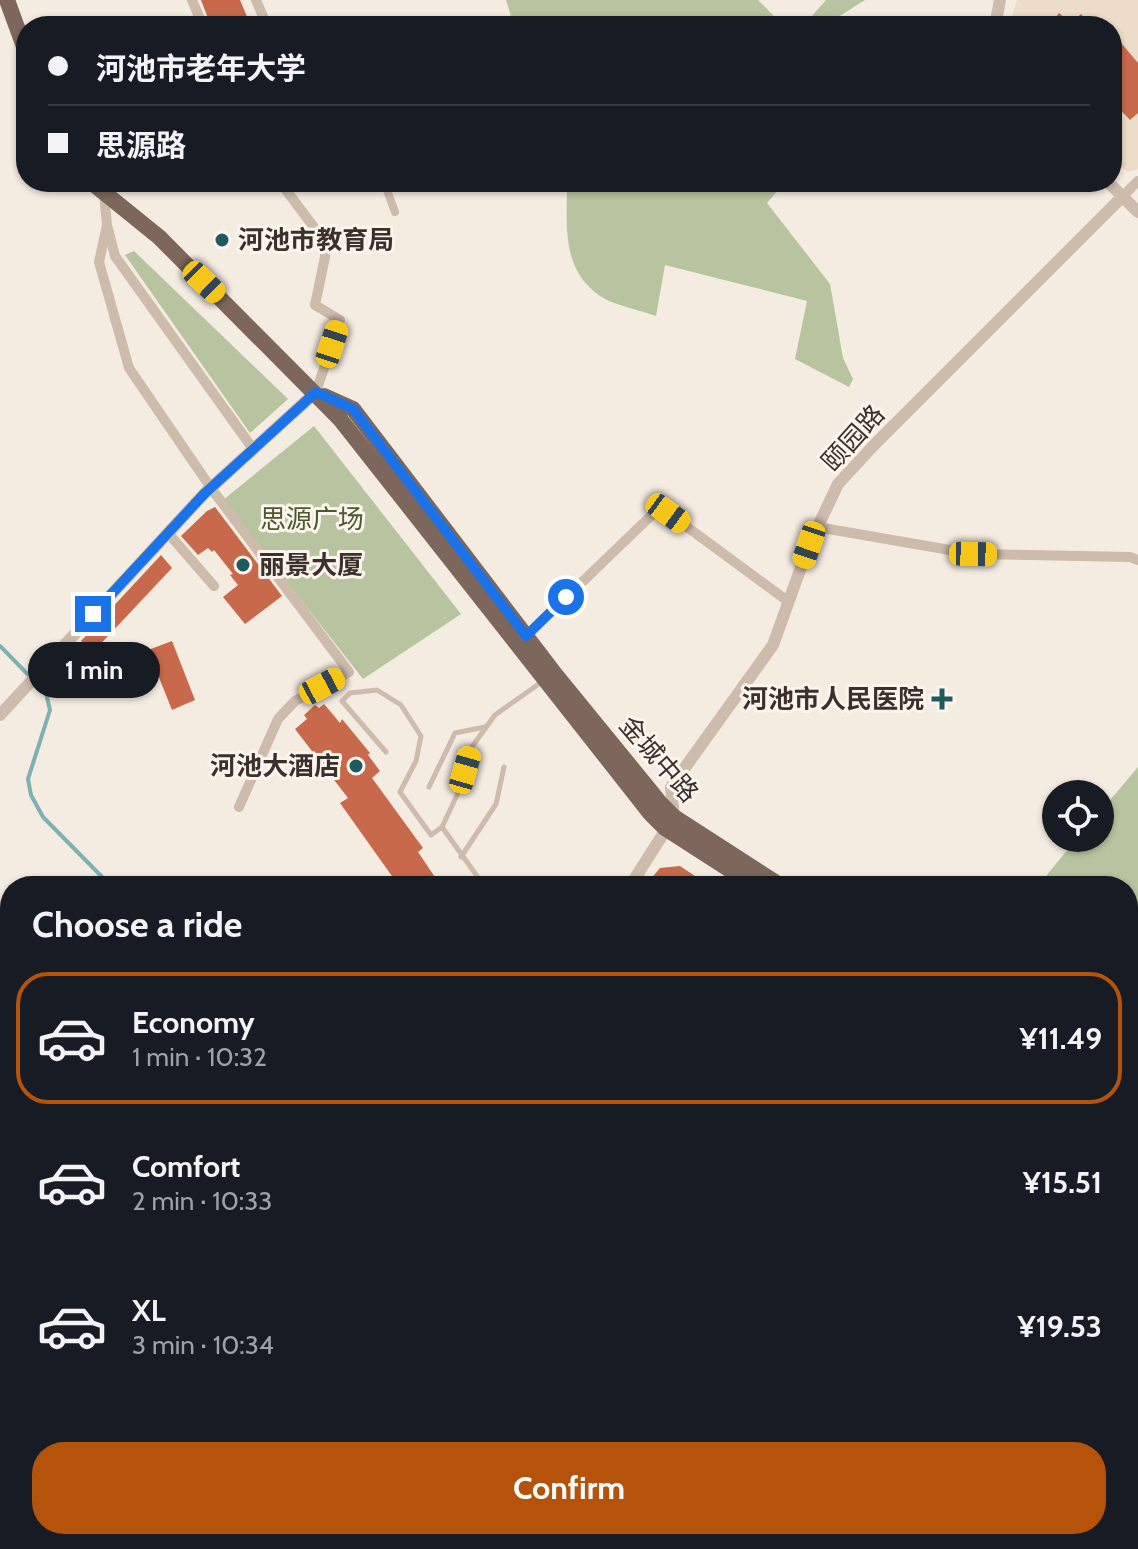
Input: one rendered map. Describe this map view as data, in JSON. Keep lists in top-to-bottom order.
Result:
{
  "streets": {
    "main road": ["金城中路"],
    "street": ["颐园路"]
  },
  "crossings": [
    ["颐园路", "金城中路"]
  ],
  "parks": ["思源广场"],
  "places": {
    "other": ["河池市教育局", "丽景大厦", "河池大酒店"],
    "health": ["河池市人民医院"]
  },
  "page": {
    "banner": ["河池市老年大学", "思源路"],
    "bubble": "1 min",
    "heading": "Choose a ride",
    "list": [
      {
        "name": "Economy",
        "note": "1 min · 10:32",
        "value": "¥11.49"
      },
      {
        "name": "Comfort",
        "note": "2 min · 10:33",
        "value": "¥15.51"
      },
      {
        "name": "XL",
        "note": "3 min · 10:34",
        "value": "¥19.53"
      }
    ],
    "buttons": "Confirm"
  }
}
